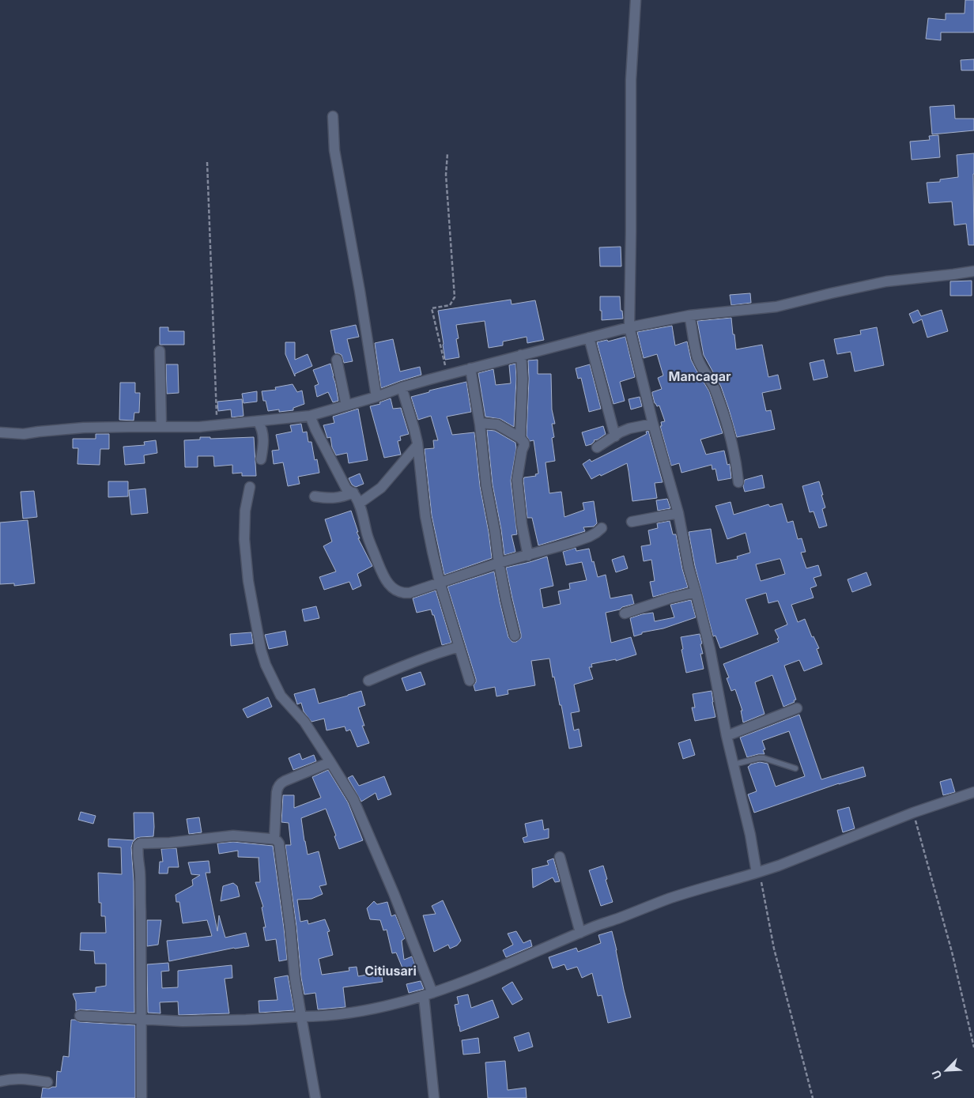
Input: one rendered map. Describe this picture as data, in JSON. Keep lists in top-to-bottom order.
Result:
{
  "districts": ["Mancagar", "Citiusari"],
  "north": "bottom left"
}
